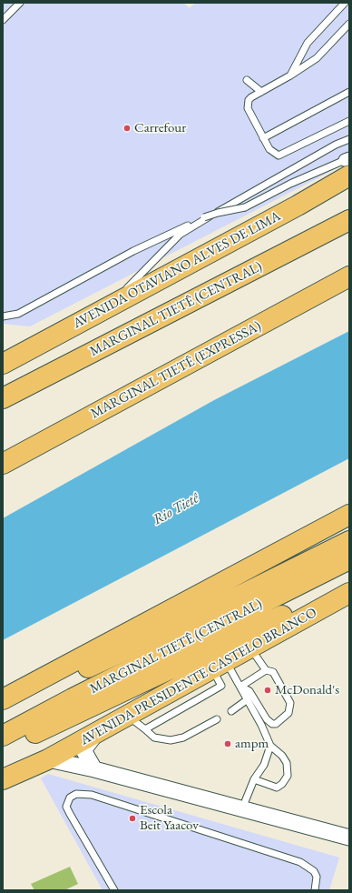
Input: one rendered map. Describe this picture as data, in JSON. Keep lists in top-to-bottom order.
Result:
{
  "streets": {
    "highway": [
      "AVENIDA OTAVIANO ALVES DE LIMA",
      "MARGINAL TIETÊ (CENTRAL)",
      "MARGINAL TIETÊ (EXPRESSA)",
      "AVENIDA PRESIDENTE CASTELO BRANCO"
    ]
  },
  "water": ["Rio Tietê"],
  "places": [
    "Carrefour",
    "McDonald's",
    "ampm",
    "Escola Beit Yaacov"
  ]
}
